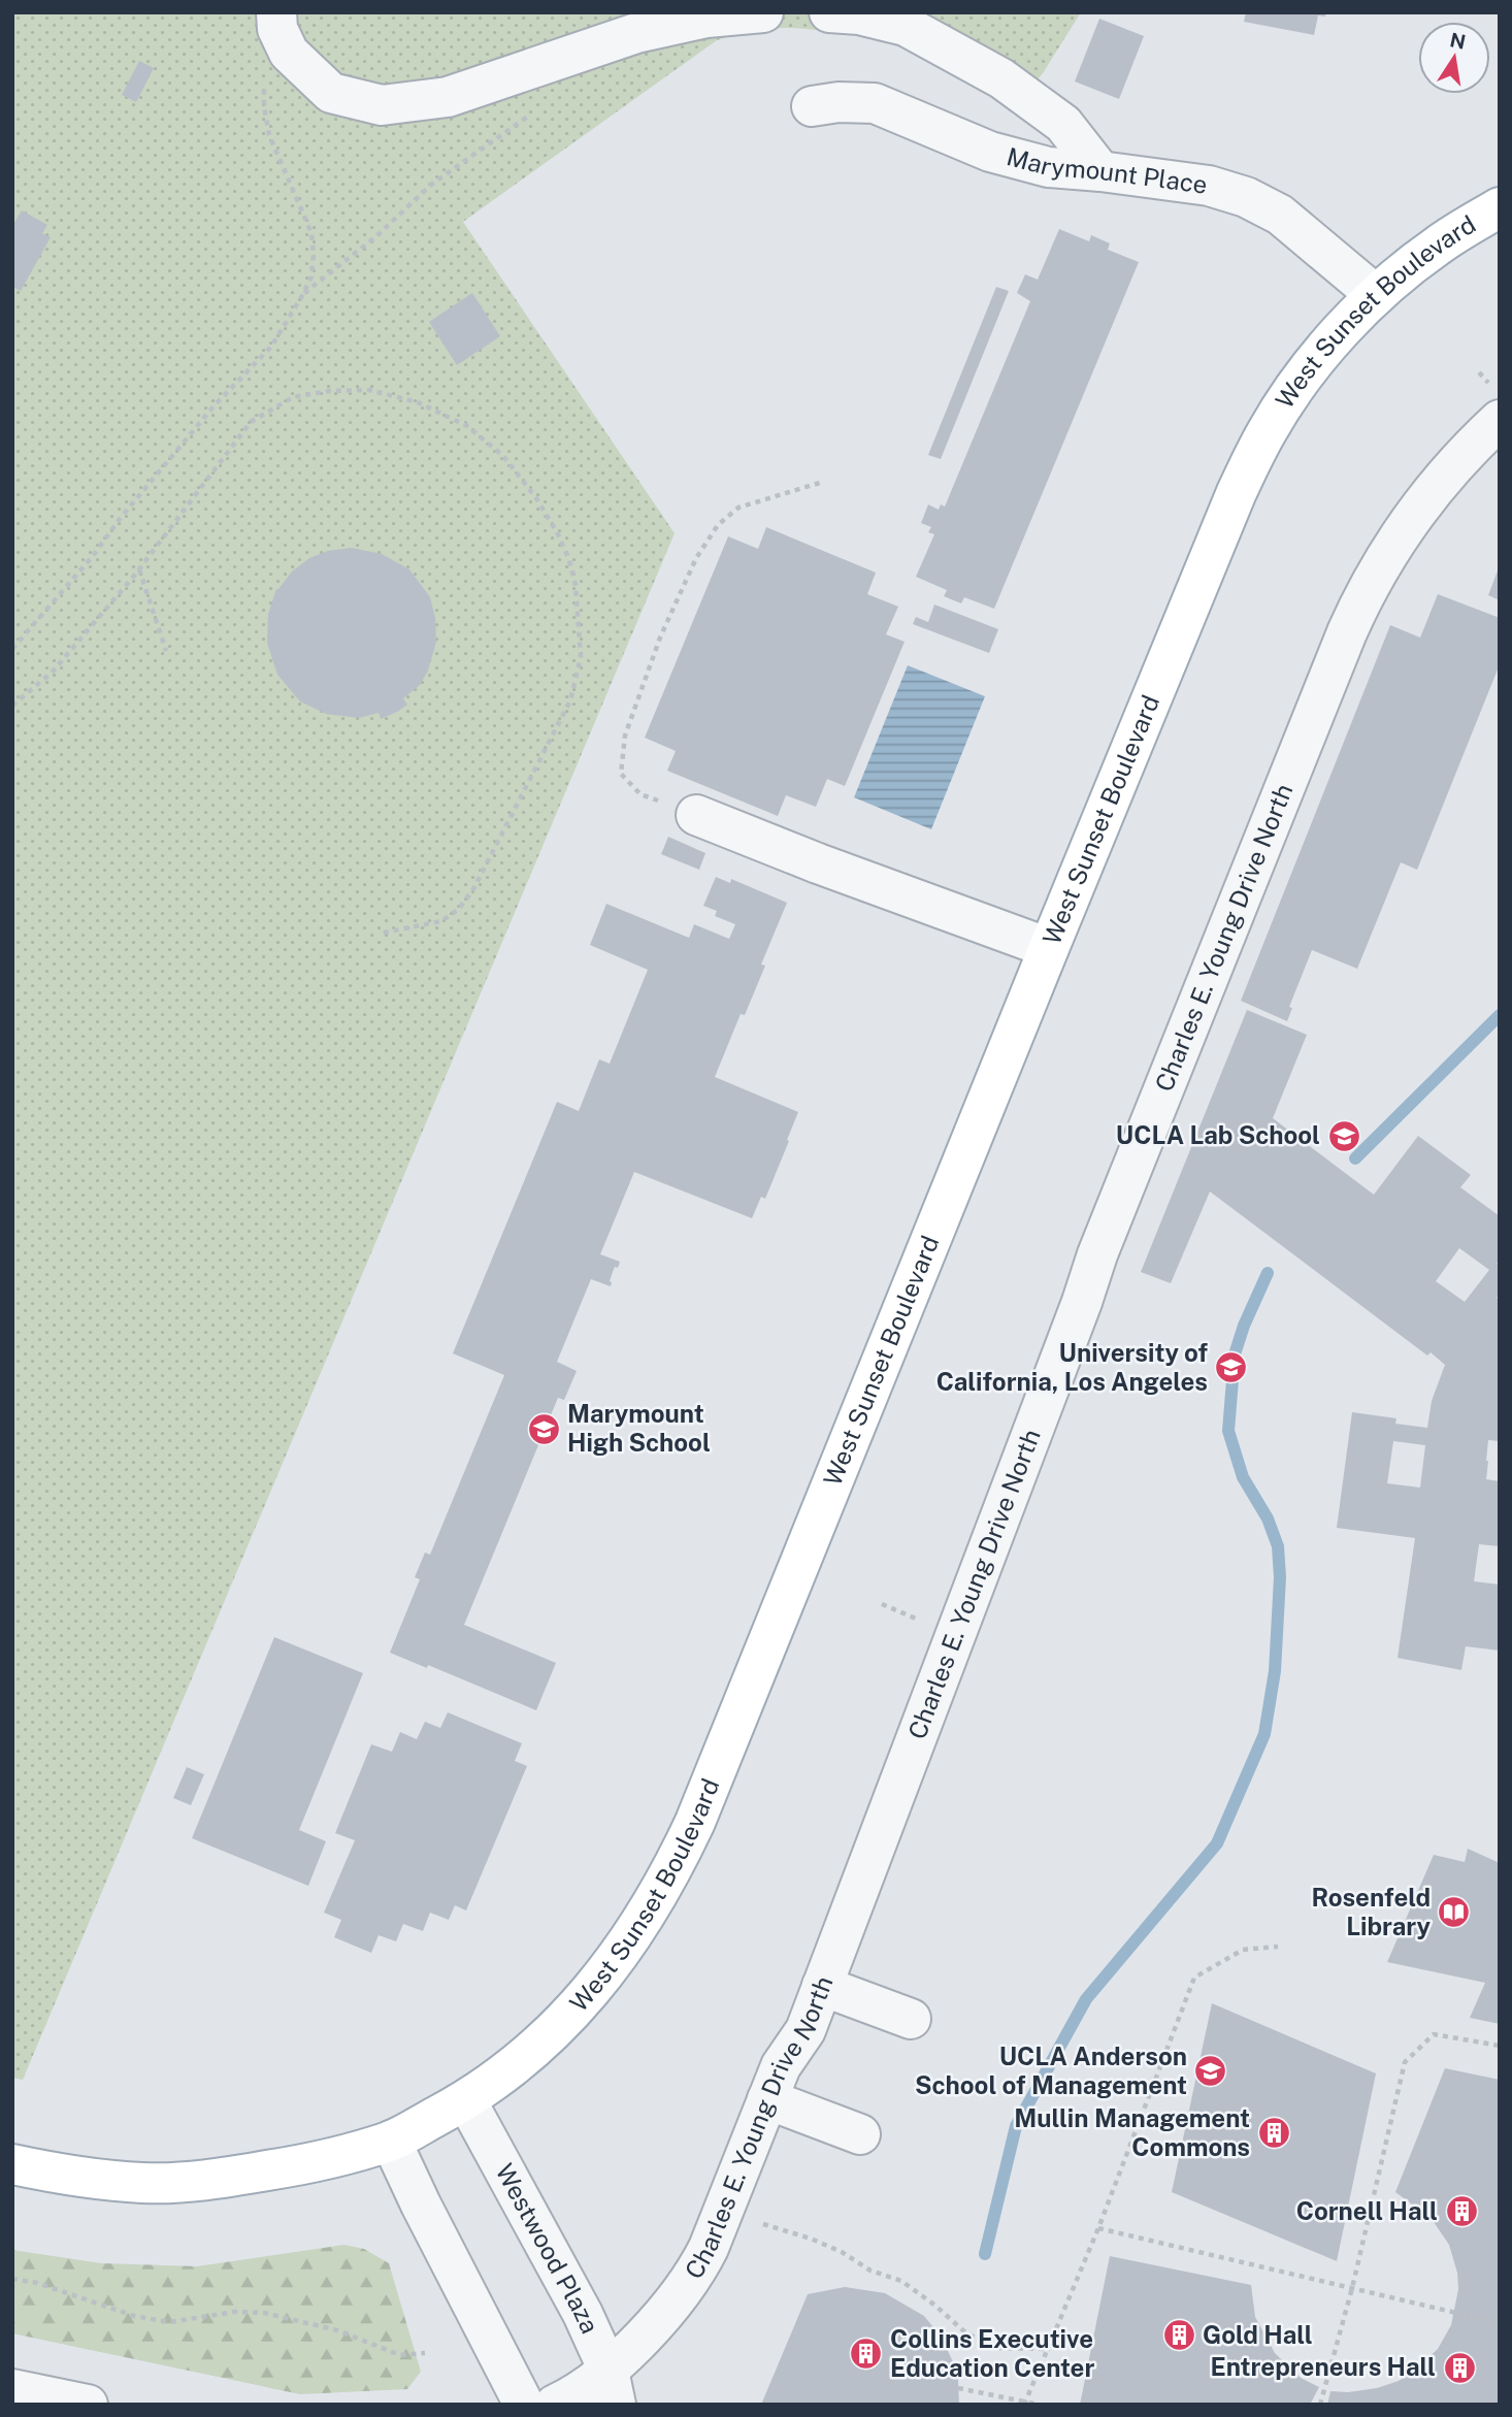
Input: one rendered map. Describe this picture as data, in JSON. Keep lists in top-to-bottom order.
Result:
{
  "streets": {
    "main road": ["West Sunset Boulevard"],
    "street": ["Marymount Place", "Charles E. Young Drive North", "Westwood Plaza"]
  },
  "crossings": [
    ["Marymount Place", "West Sunset Boulevard"],
    ["West Sunset Boulevard", "Westwood Plaza"],
    ["Charles E. Young Drive North", "Westwood Plaza"]
  ],
  "places": {
    "school or university": [
      "UCLA Lab School",
      "University of California, Los Angeles",
      "Marymount High School",
      "UCLA Anderson School of Management"
    ],
    "library": ["Rosenfeld Library"],
    "building": [
      "Mullin Management Commons",
      "Cornell Hall",
      "Gold Hall",
      "Collins Executive Education Center",
      "Entrepreneurs Hall"
    ]
  },
  "north": "top"
}
